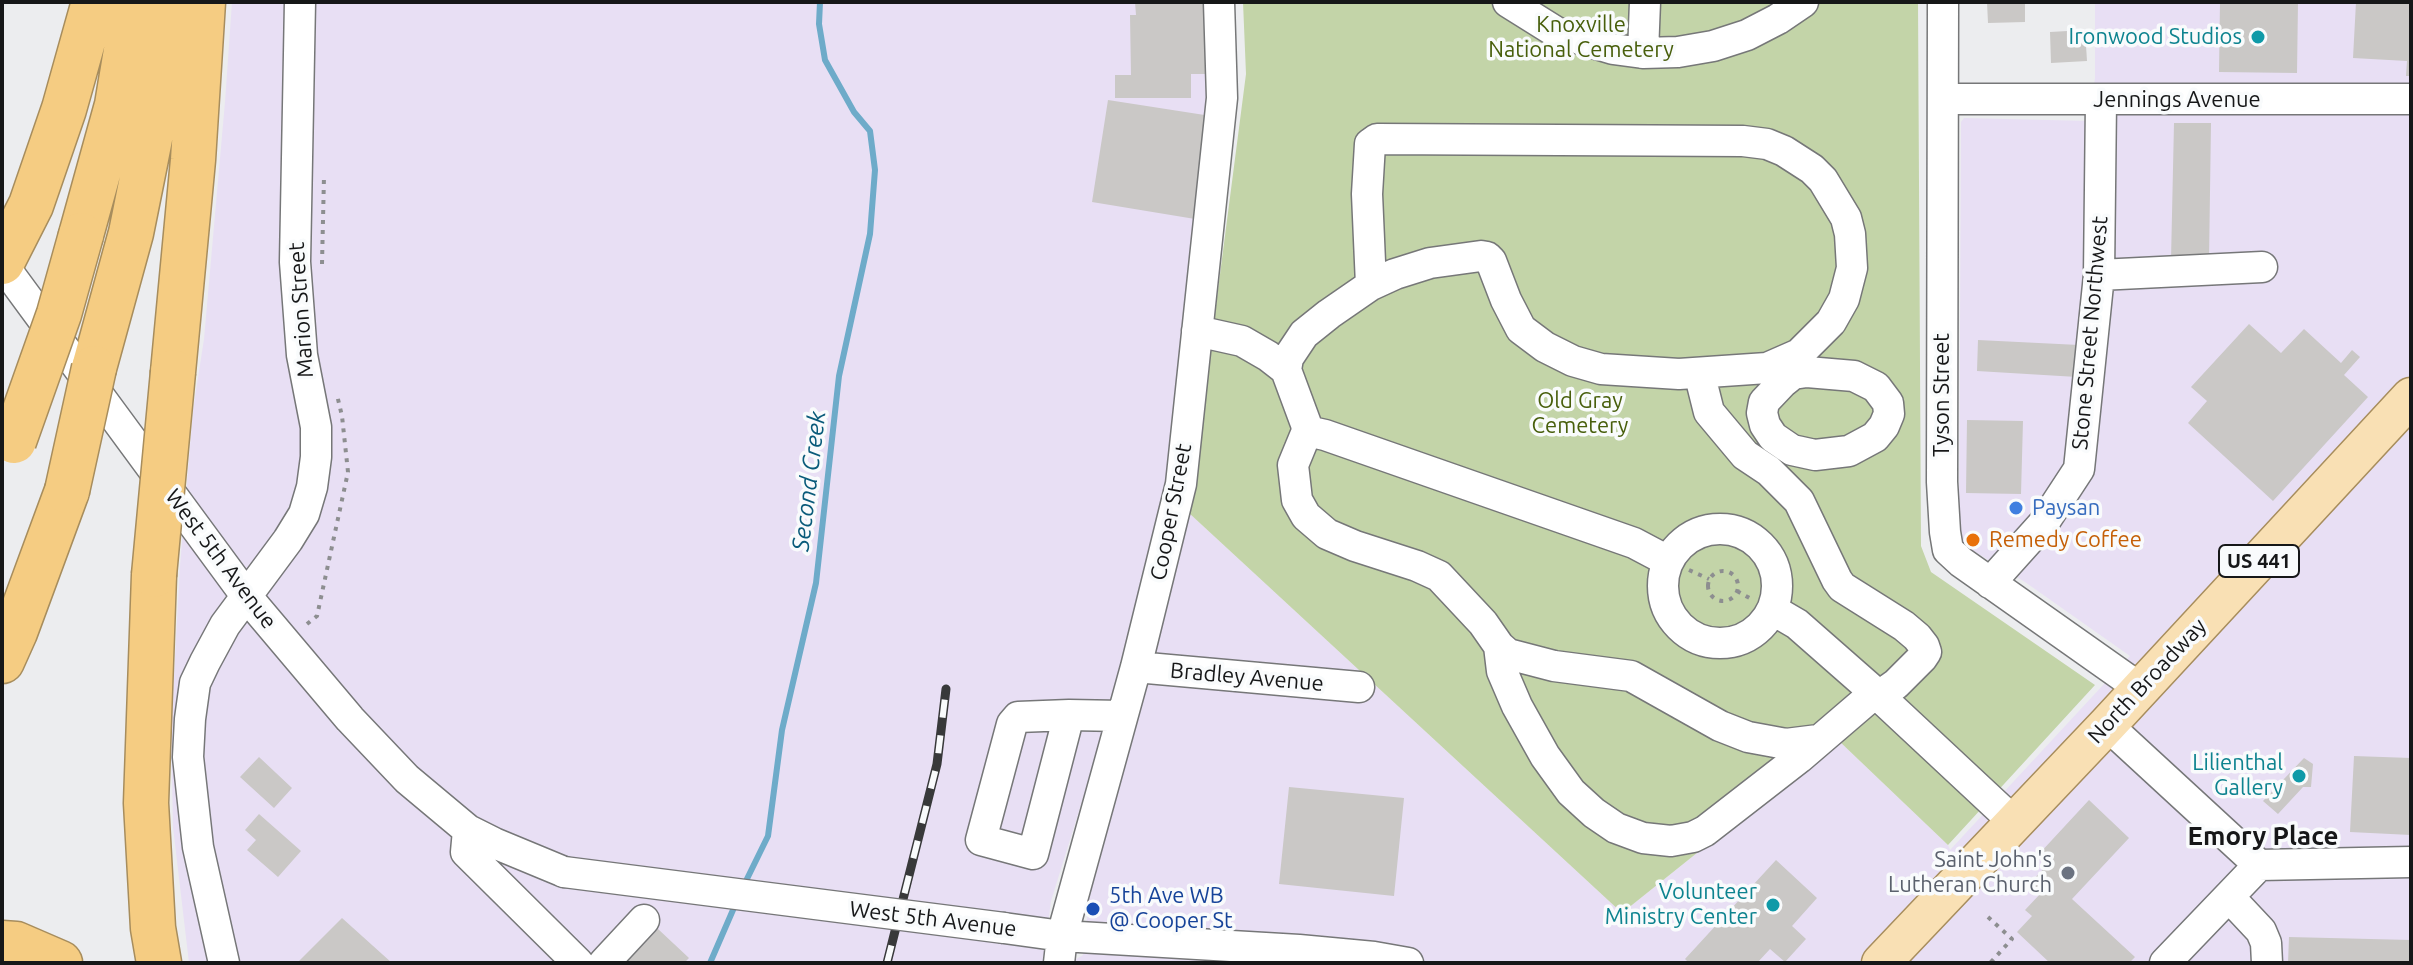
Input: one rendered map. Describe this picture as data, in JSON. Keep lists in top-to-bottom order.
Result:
{
  "streets": {
    "main road": ["US 441", "North Broadway"],
    "street": [
      "Jennings Avenue",
      "Marion Street",
      "Stone Street Northwest",
      "Tyson Street",
      "Cooper Street",
      "West 5th Avenue",
      "Bradley Avenue"
    ]
  },
  "crossings": [
    ["Jennings Avenue", "Stone Street Northwest"],
    ["Jennings Avenue", "Tyson Street"],
    ["Marion Street", "West 5th Avenue"],
    ["Stone Street Northwest", "Tyson Street"],
    ["Tyson Street", "North Broadway"],
    ["Cooper Street", "West 5th Avenue"],
    ["Cooper Street", "Bradley Avenue"]
  ],
  "districts": ["Emory Place"],
  "water": ["Second Creek"],
  "parks": ["Knoxville National Cemetery", "Old Gray Cemetery"],
  "places": [
    "Ironwood Studios",
    "Paysan",
    "Remedy Coffee",
    "Lilienthal Gallery",
    "Saint John's Lutheran Church",
    "Volunteer Ministry Center",
    "5th Ave WB @ Cooper St"
  ]
}
